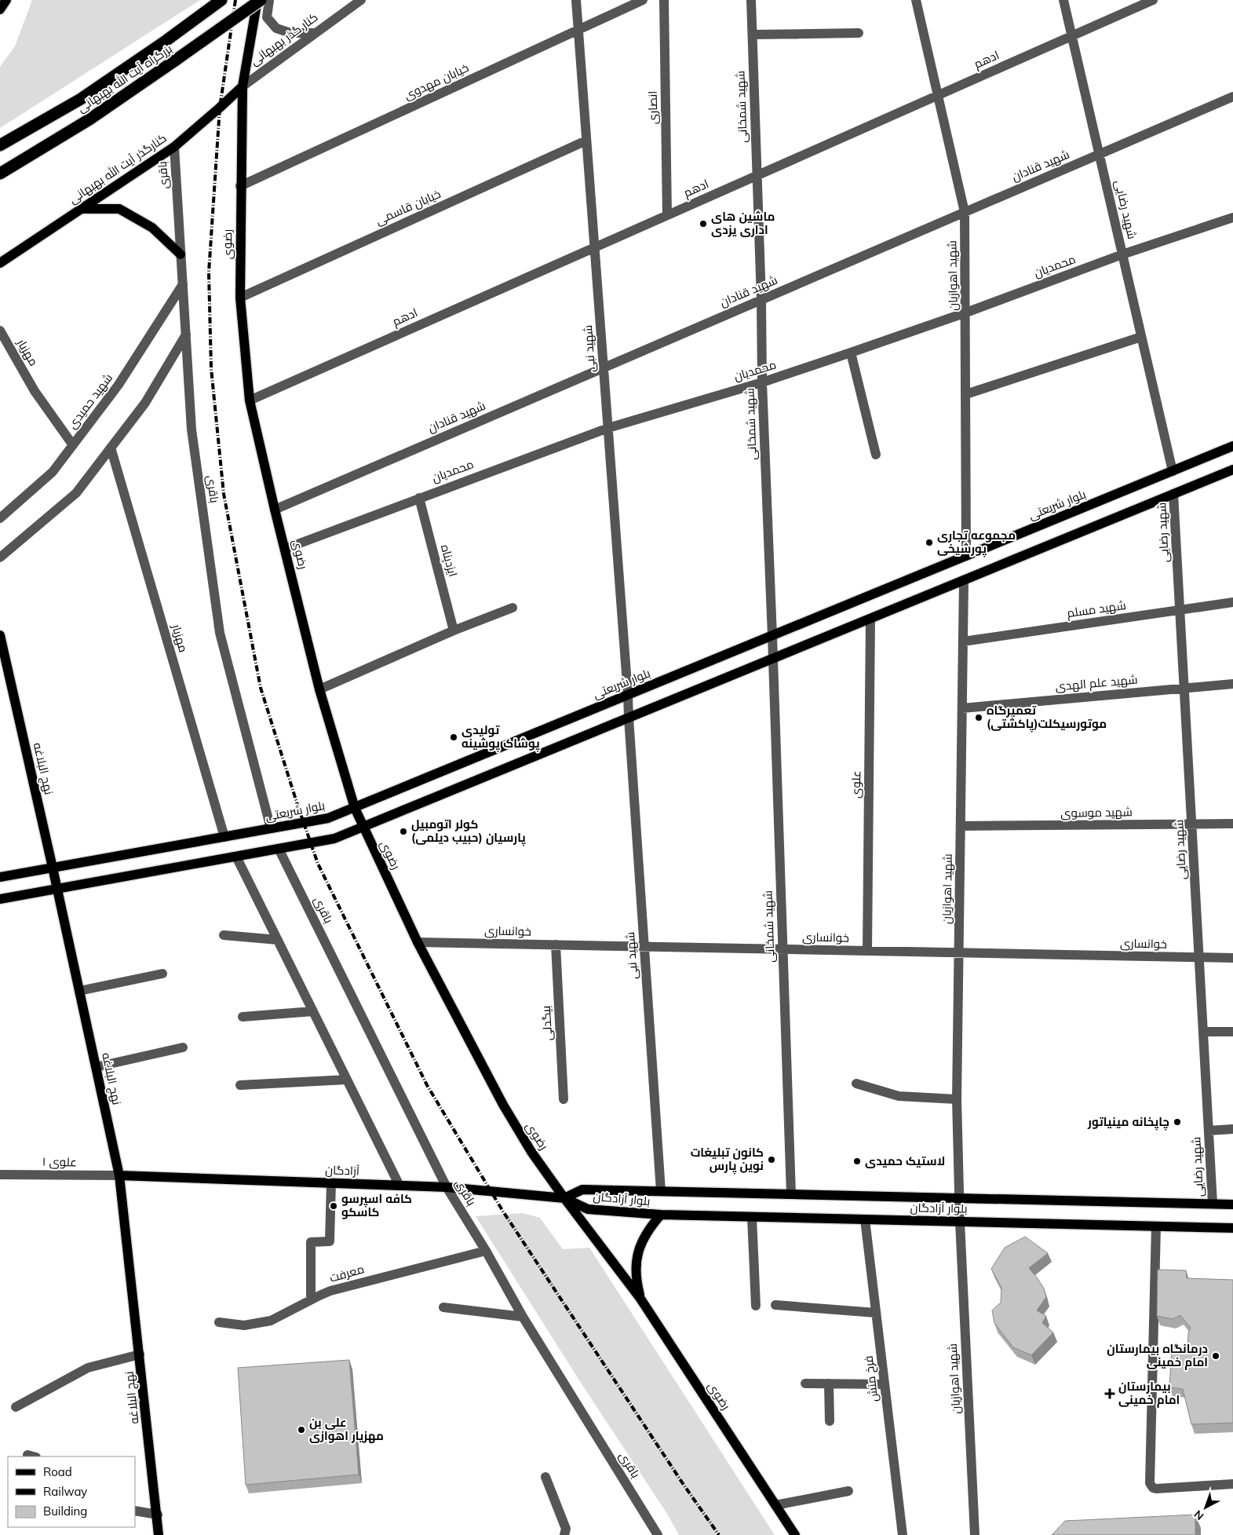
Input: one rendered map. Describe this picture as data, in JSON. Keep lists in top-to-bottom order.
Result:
{
  "streets": {
    "highway": ["بزرگراه آیت الله بهبهانی"],
    "main road": [
      "کنارگذر آیت الله بهبهانی",
      "رضوی",
      "بلوار شریعتی",
      "نهج البلاغه",
      "آزادگان",
      "بلوار آزادگان"
    ],
    "street": [
      "کنار گذر بهبهانی",
      "ادهم",
      "خیابان مهدوی",
      "شهید شمخانی",
      "انصاری",
      "شهید قنادان",
      "باقری",
      "خیابان قاسمی",
      "شهید رضایی",
      "محمدیان",
      "شهید اهوازیان",
      "شهید نبی",
      "مهزیار",
      "شهید حمیدی",
      "ایزدپناه",
      "شهید مسلم",
      "شهید علم الهدی",
      "علوی",
      "شهید موسوی",
      "خوانساری",
      "بیگدلی",
      "علوی ۱",
      "معرفت",
      "فرخ منش"
    ]
  },
  "crossings": [
    ["کنار گذر بهبهانی", "کنارگذر آیت الله بهبهانی"],
    ["کنار گذر بهبهانی", "رضوی"],
    ["ادهم", "شهید شمخانی"],
    ["ادهم", "انصاری"],
    ["ادهم", "شهید رضایی"],
    ["ادهم", "رضوی"],
    ["ادهم", "شهید اهوازیان"],
    ["ادهم", "شهید نبی"],
    ["خیابان مهدوی", "رضوی"],
    ["خیابان مهدوی", "شهید نبی"],
    ["شهید شمخانی", "شهید قنادان"],
    ["شهید شمخانی", "محمدیان"],
    ["شهید شمخانی", "بلوار شریعتی"],
    ["شهید شمخانی", "خوانساری"],
    ["شهید شمخانی", "بلوار آزادگان"],
    ["شهید قنادان", "شهید رضایی"],
    ["شهید قنادان", "رضوی"],
    ["شهید قنادان", "شهید اهوازیان"],
    ["شهید قنادان", "شهید نبی"],
    ["کنارگذر آیت الله بهبهانی", "باقری"],
    ["کنارگذر آیت الله بهبهانی", "رضوی"],
    ["باقری", "شهید حمیدی"],
    ["باقری", "بلوار شریعتی"],
    ["باقری", "آزادگان"],
    ["باقری", "معرفت"],
    ["خیابان قاسمی", "رضوی"],
    ["خیابان قاسمی", "شهید نبی"],
    ["شهید رضایی", "محمدیان"],
    ["شهید رضایی", "بلوار شریعتی"],
    ["شهید رضایی", "شهید مسلم"],
    ["شهید رضایی", "شهید علم الهدی"],
    ["شهید رضایی", "شهید موسوی"],
    ["شهید رضایی", "خوانساری"],
    ["شهید رضایی", "بلوار آزادگان"],
    ["رضوی", "محمدیان"],
    ["رضوی", "بلوار شریعتی"],
    ["رضوی", "خوانساری"],
    ["رضوی", "آزادگان"],
    ["رضوی", "بلوار آزادگان"],
    ["محمدیان", "شهید اهوازیان"],
    ["محمدیان", "شهید نبی"],
    ["محمدیان", "ایزدپناه"],
    ["شهید اهوازیان", "بلوار شریعتی"],
    ["شهید اهوازیان", "شهید مسلم"],
    ["شهید اهوازیان", "شهید علم الهدی"],
    ["شهید اهوازیان", "شهید موسوی"],
    ["شهید اهوازیان", "خوانساری"],
    ["شهید اهوازیان", "بلوار آزادگان"],
    ["شهید نبی", "بلوار شریعتی"],
    ["شهید نبی", "خوانساری"],
    ["شهید نبی", "بلوار آزادگان"],
    ["مهزیار", "شهید حمیدی"],
    ["مهزیار", "بلوار شریعتی"],
    ["بلوار شریعتی", "نهج البلاغه"],
    ["نهج البلاغه", "علوی ۱"],
    ["نهج البلاغه", "آزادگان"],
    ["علوی", "خوانساری"],
    ["خوانساری", "بیگدلی"],
    ["علوی ۱", "آزادگان"],
    ["آزادگان", "بلوار آزادگان"],
    ["بلوار آزادگان", "فرخ منش"]
  ],
  "places": {
    "other": [
      "ماشین های اداری یزدی",
      "مجموعه تجاری پورشیخی",
      "تعمیرگاه موتورسیکلت(پاکشتی)",
      "تولیدی پوشاک پوشینه",
      "کولر اتومبیل پارسیان (حبیب دیلمی)",
      "چاپخانه مینیاتور",
      "کانون تبلیغات نوین پارس",
      "لاستیک حمیدی",
      "کافه اسپرسو کاسکو",
      "درمانگاه بیمارستان امام خمینی",
      "علی بن مهزیار اهوازی"
    ],
    "health": ["بیمارستان امام خمینی"]
  },
  "legend": ["Road", "Railway", "Building"],
  "north": "bottom left"
}
